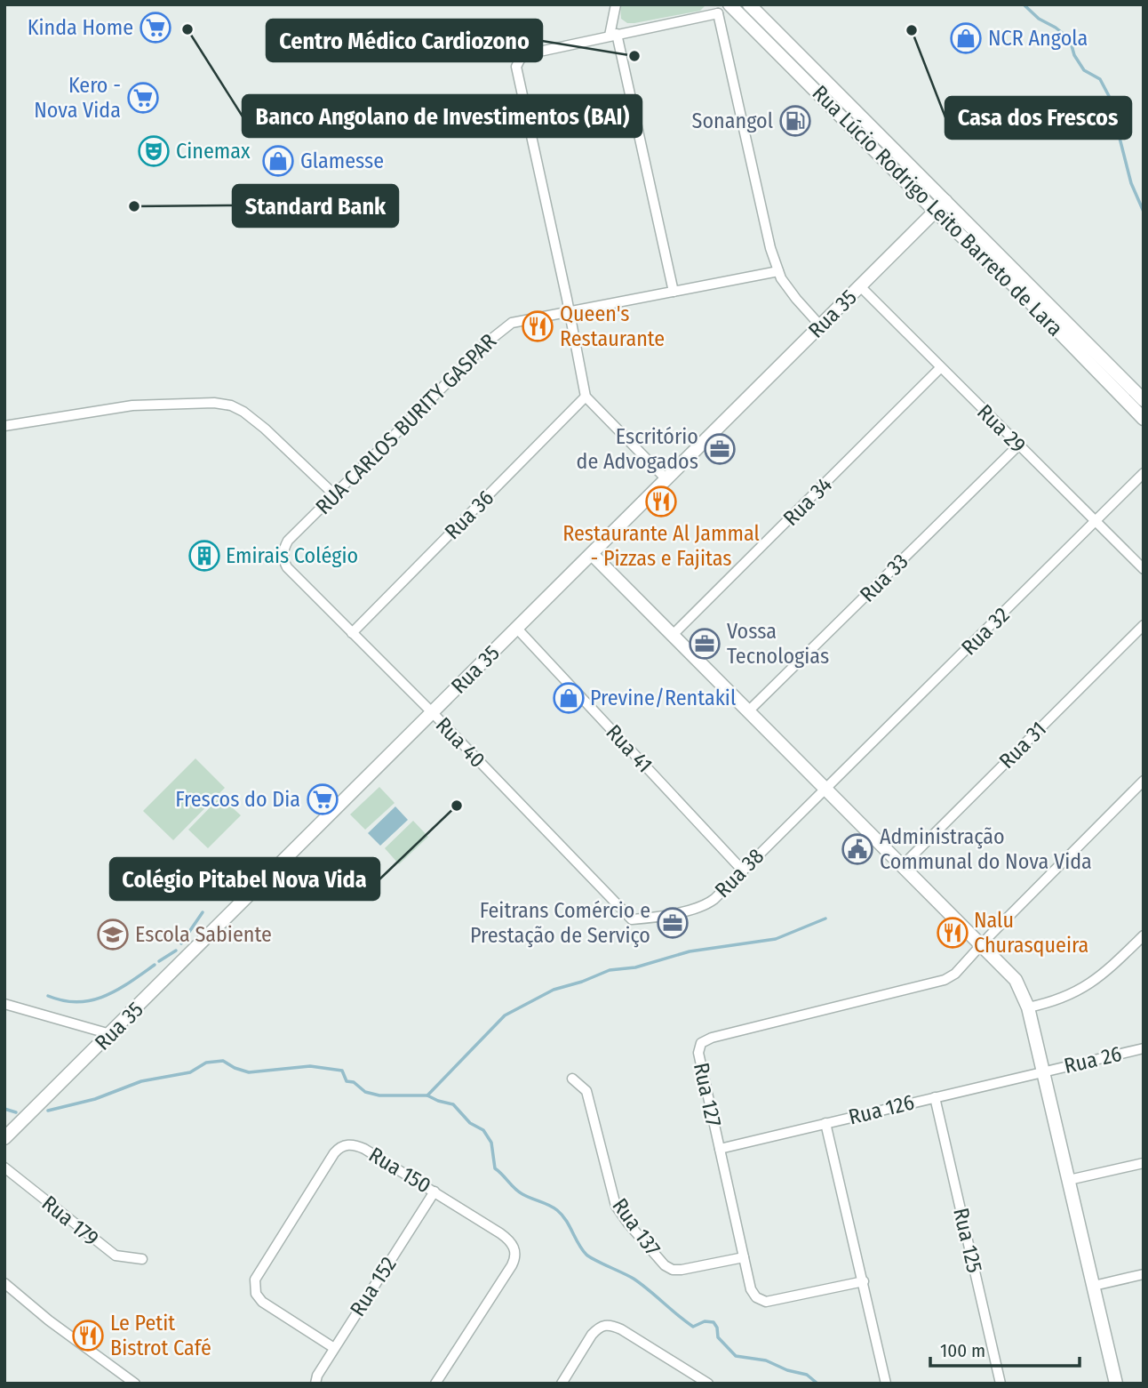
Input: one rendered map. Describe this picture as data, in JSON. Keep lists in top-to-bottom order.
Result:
{
  "streets": {
    "street": [
      "Rua Lúcio Rodrigo Leito Barreto de Lara",
      "Rua 35",
      "RUA CARLOS BURITY GASPAR",
      "Rua 29",
      "Rua 34",
      "Rua 36",
      "Rua 33",
      "Rua 32",
      "Rua 40",
      "Rua 31",
      "Rua 41",
      "Rua 38",
      "Rua 26",
      "Rua 127",
      "Rua 126",
      "Rua 150",
      "Rua 179",
      "Rua 137",
      "Rua 125",
      "Rua 152"
    ]
  },
  "crossings": [
    ["Rua Lúcio Rodrigo Leito Barreto de Lara", "Rua 35"],
    ["Rua 35", "Rua 29"],
    ["Rua 35", "Rua 40"],
    ["Rua 35", "Rua 41"],
    ["RUA CARLOS BURITY GASPAR", "Rua 40"],
    ["Rua 29", "Rua 34"],
    ["Rua 29", "Rua 33"],
    ["Rua 29", "Rua 32"],
    ["Rua 36", "Rua 40"],
    ["Rua 32", "Rua 38"],
    ["Rua 40", "Rua 38"],
    ["Rua 41", "Rua 38"],
    ["Rua 26", "Rua 126"],
    ["Rua 127", "Rua 126"],
    ["Rua 127", "Rua 137"],
    ["Rua 126", "Rua 125"],
    ["Rua 150", "Rua 152"]
  ],
  "places": {
    "supermarket": ["Kinda Home", "Kero - Nova Vida", "Frescos do Dia"],
    "other": [
      "Banco Angolano de Investimentos (BAI)",
      "Casa dos Frescos",
      "Centro Médico Cardiozono",
      "Standard Bank",
      "Colégio Pitabel Nova Vida"
    ],
    "shop": ["NCR Angola", "Glamesse", "Previne/Rentakil"],
    "fuel station": ["Sonangol"],
    "theatre": ["Cinemax"],
    "restaurant": [
      "Queen's Restaurante",
      "Restaurante Al Jammal - Pizzas e Fajitas",
      "Nalu Churasqueira",
      "Le Petit Bistrot Café"
    ],
    "office": ["Escritório de Advogados", "Vossa Tecnologias", "Feitrans Comércio e Prestação de Serviço"],
    "building": ["Emirais Colégio"],
    "public building": ["Administração Communal do Nova Vida"],
    "school or university": ["Escola Sabiente"]
  },
  "scale_bar": "100 m"
}
